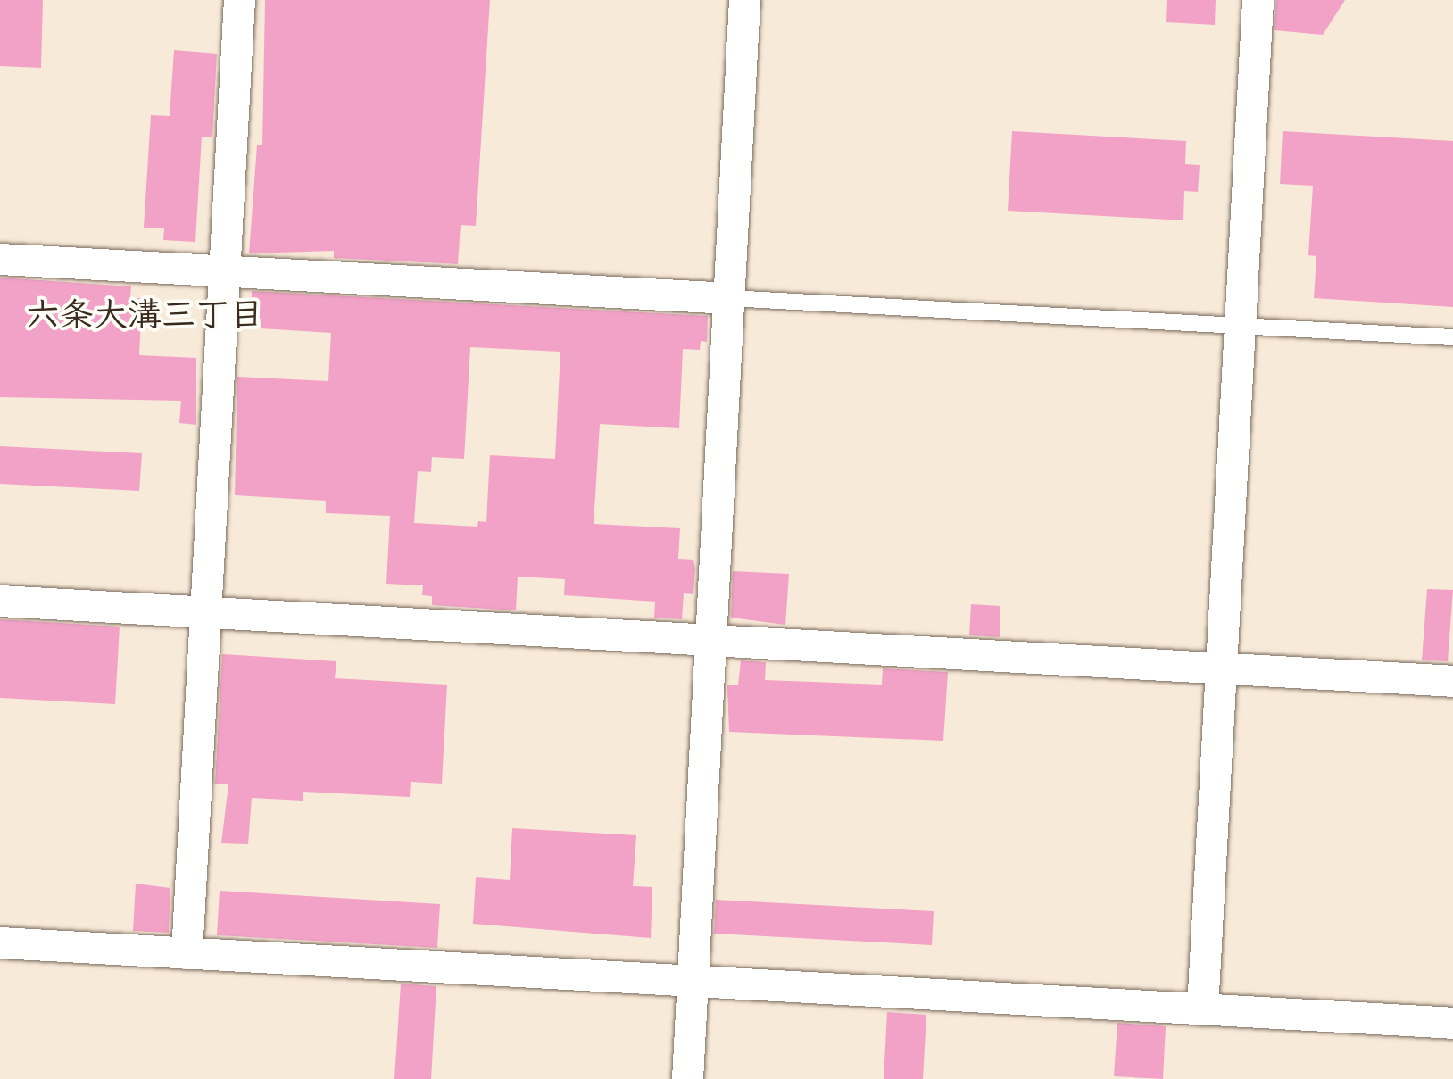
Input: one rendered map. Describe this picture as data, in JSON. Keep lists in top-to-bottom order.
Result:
{
  "districts": ["六条大溝三丁目"]
}
